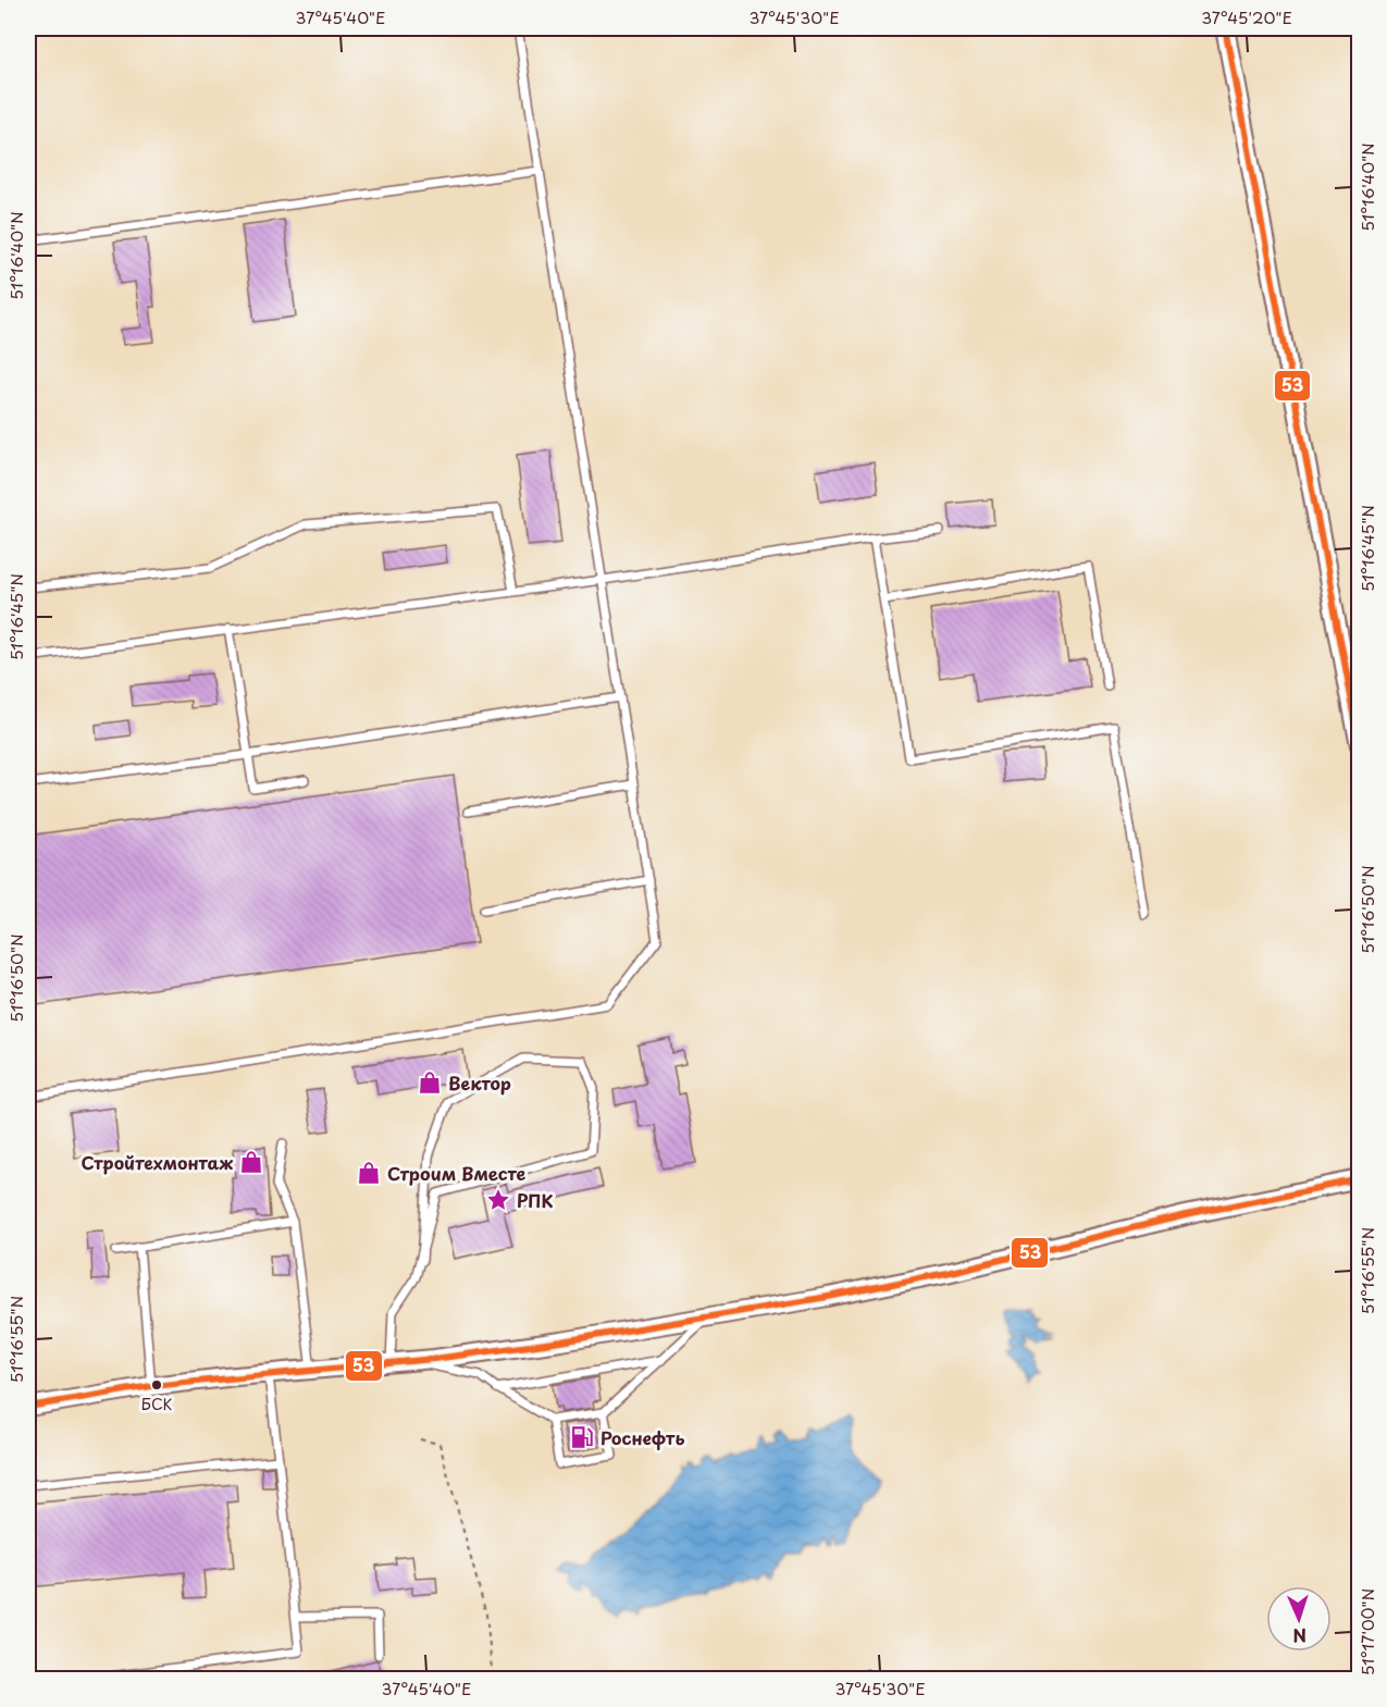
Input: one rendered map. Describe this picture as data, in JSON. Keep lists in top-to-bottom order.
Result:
{
  "places": {
    "shop": ["Вектор", "Стройтехмонтаж", "Строим Вместе"],
    "place": ["РПК"],
    "other": ["БСК"],
    "fuel station": ["Роснефть"]
  },
  "lines": ["transit line 53"],
  "north": "bottom",
  "coordinates": [
    "37°45'40\"E",
    "37°45'30\"E",
    "37°45'20\"E",
    "51°16'40\"N",
    "51°16'45\"N",
    "51°16'50\"N",
    "51°16'55\"N",
    "51°17'00\"N"
  ]
}
